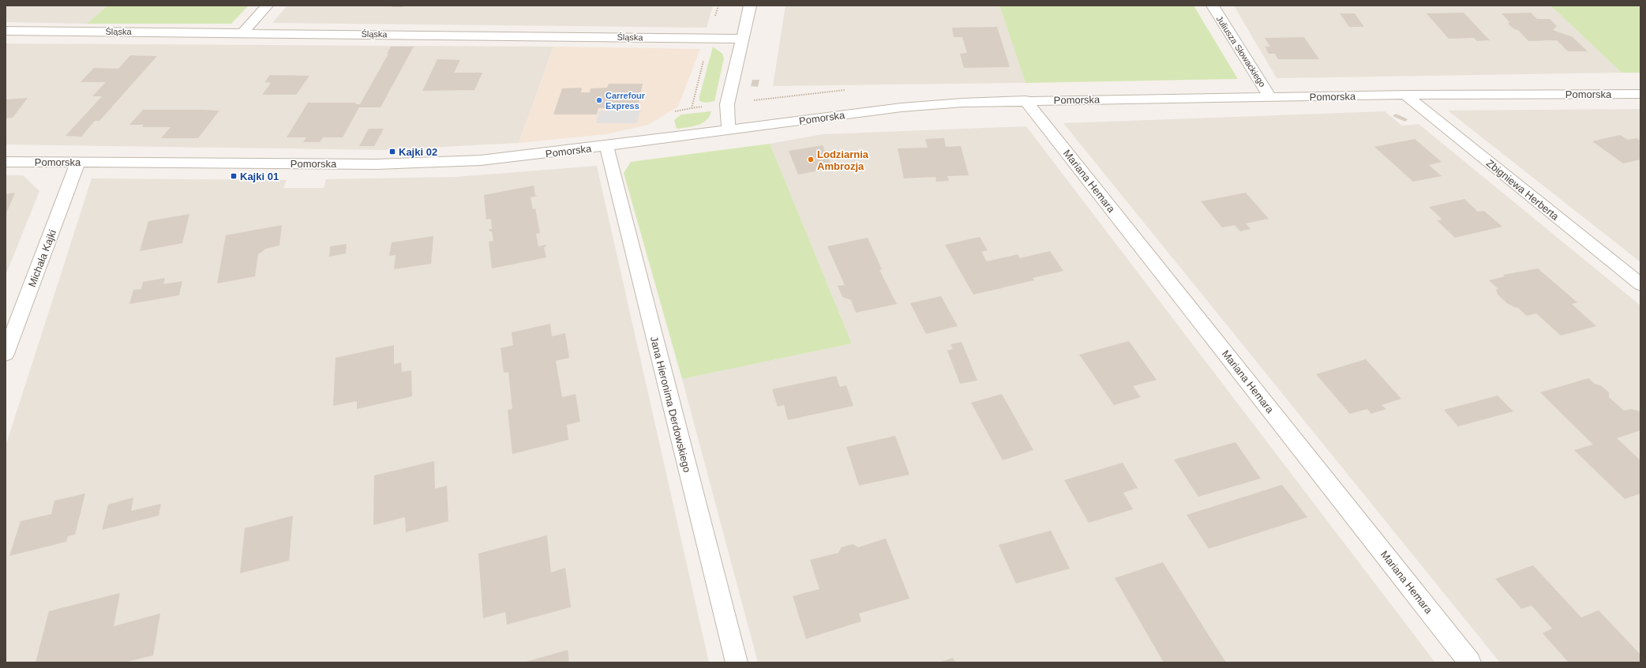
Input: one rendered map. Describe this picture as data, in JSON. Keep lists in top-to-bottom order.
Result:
{
  "streets": {
    "street": [
      "Śląska",
      "Juliusza Słowackiego",
      "Pomorska",
      "Mariana Hemara",
      "Zbigniewa Herberta",
      "Michała Kajki",
      "Jana Hieronima Derdowskiego"
    ]
  },
  "crossings": [
    ["Juliusza Słowackiego", "Pomorska"],
    ["Pomorska", "Mariana Hemara"],
    ["Pomorska", "Zbigniewa Herberta"],
    ["Pomorska", "Michała Kajki"],
    ["Pomorska", "Jana Hieronima Derdowskiego"]
  ],
  "places": {
    "other": ["Carrefour Express", "Lodziarnia Ambrozja"],
    "transit": ["Kajki 02", "Kajki 01"]
  }
}
